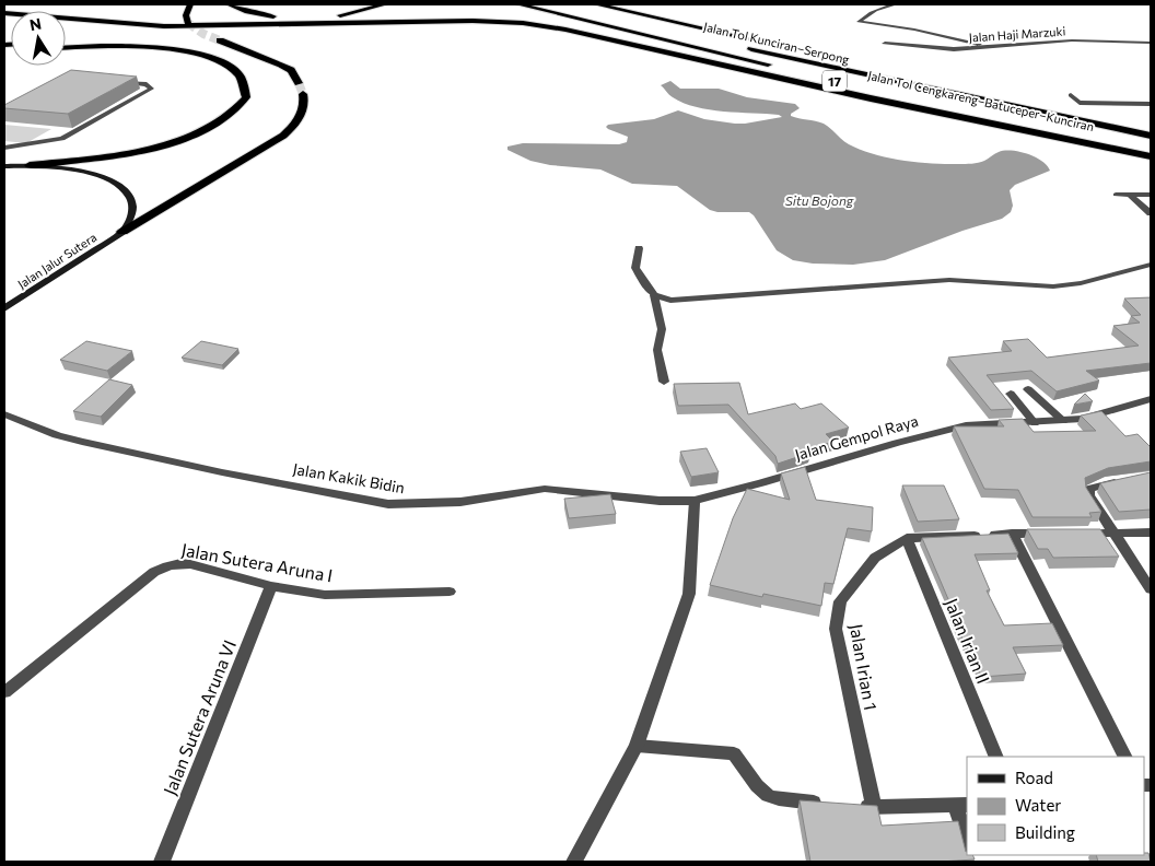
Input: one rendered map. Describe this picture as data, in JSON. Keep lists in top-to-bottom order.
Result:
{
  "streets": {
    "highway": ["Jalan Tol Kunciran–Serpong", "17", "Jalan Tol Cengkareng–Batuceper–Kunciran"],
    "main road": ["Jalan Jalur Sutera"],
    "street": [
      "Jalan Haji Marzuki",
      "Jalan Gempol Raya",
      "Jalan Kakik Bidin",
      "Jalan Sutera Aruna I",
      "Jalan Irian II",
      "Jalan Irian 1",
      "Jalan Sutera Aruna VI"
    ]
  },
  "crossings": [
    ["Jalan Gempol Raya", "Jalan Kakik Bidin"],
    ["Jalan Sutera Aruna I", "Jalan Sutera Aruna VI"],
    ["Jalan Irian II", "Jalan Irian 1"]
  ],
  "water": ["Situ Bojong"],
  "legend": ["Road", "Water", "Building"],
  "north": "top"
}
